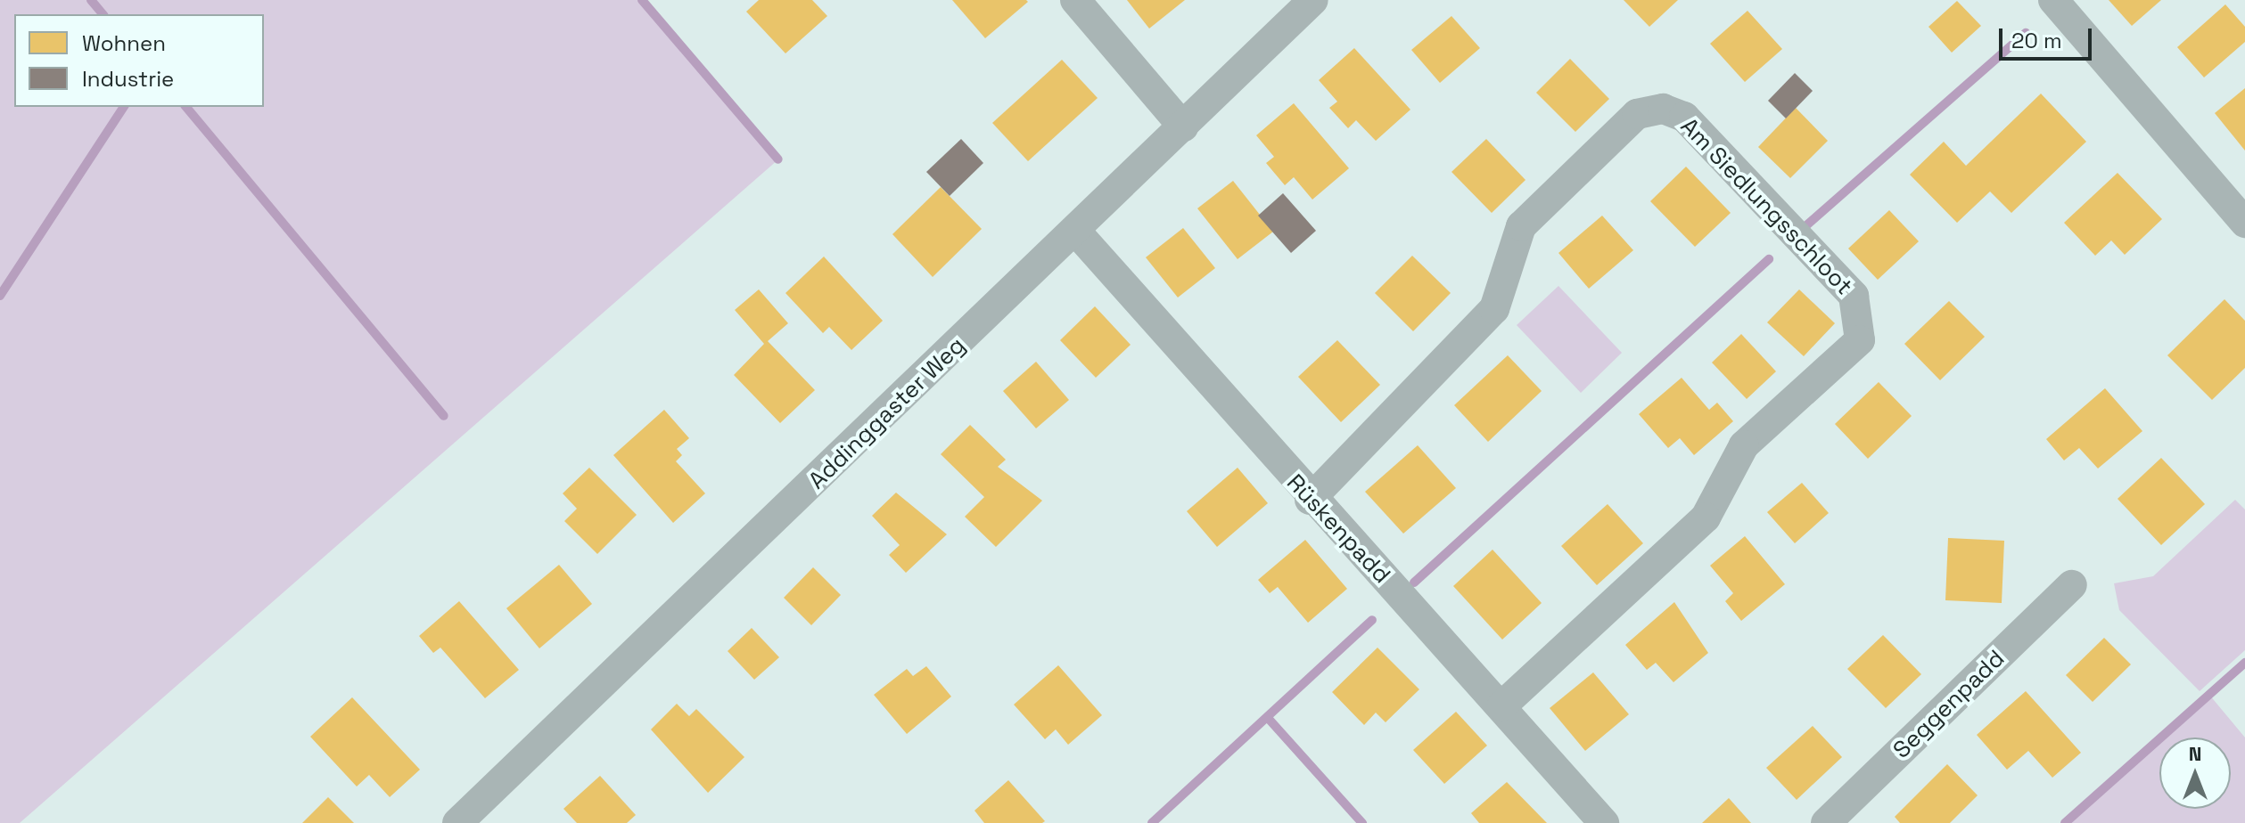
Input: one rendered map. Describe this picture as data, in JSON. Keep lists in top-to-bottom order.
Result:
{
  "streets": {
    "street": [
      "Am Siedlungsschloot",
      "Addinggaster Weg",
      "Rüskenpadd",
      "Seggenpadd"
    ]
  },
  "crossings": [
    ["Am Siedlungsschloot", "Rüskenpadd"],
    ["Addinggaster Weg", "Rüskenpadd"]
  ],
  "legend": ["Wohnen", "Industrie"],
  "scale_bar": "20 m",
  "north": "top"
}
